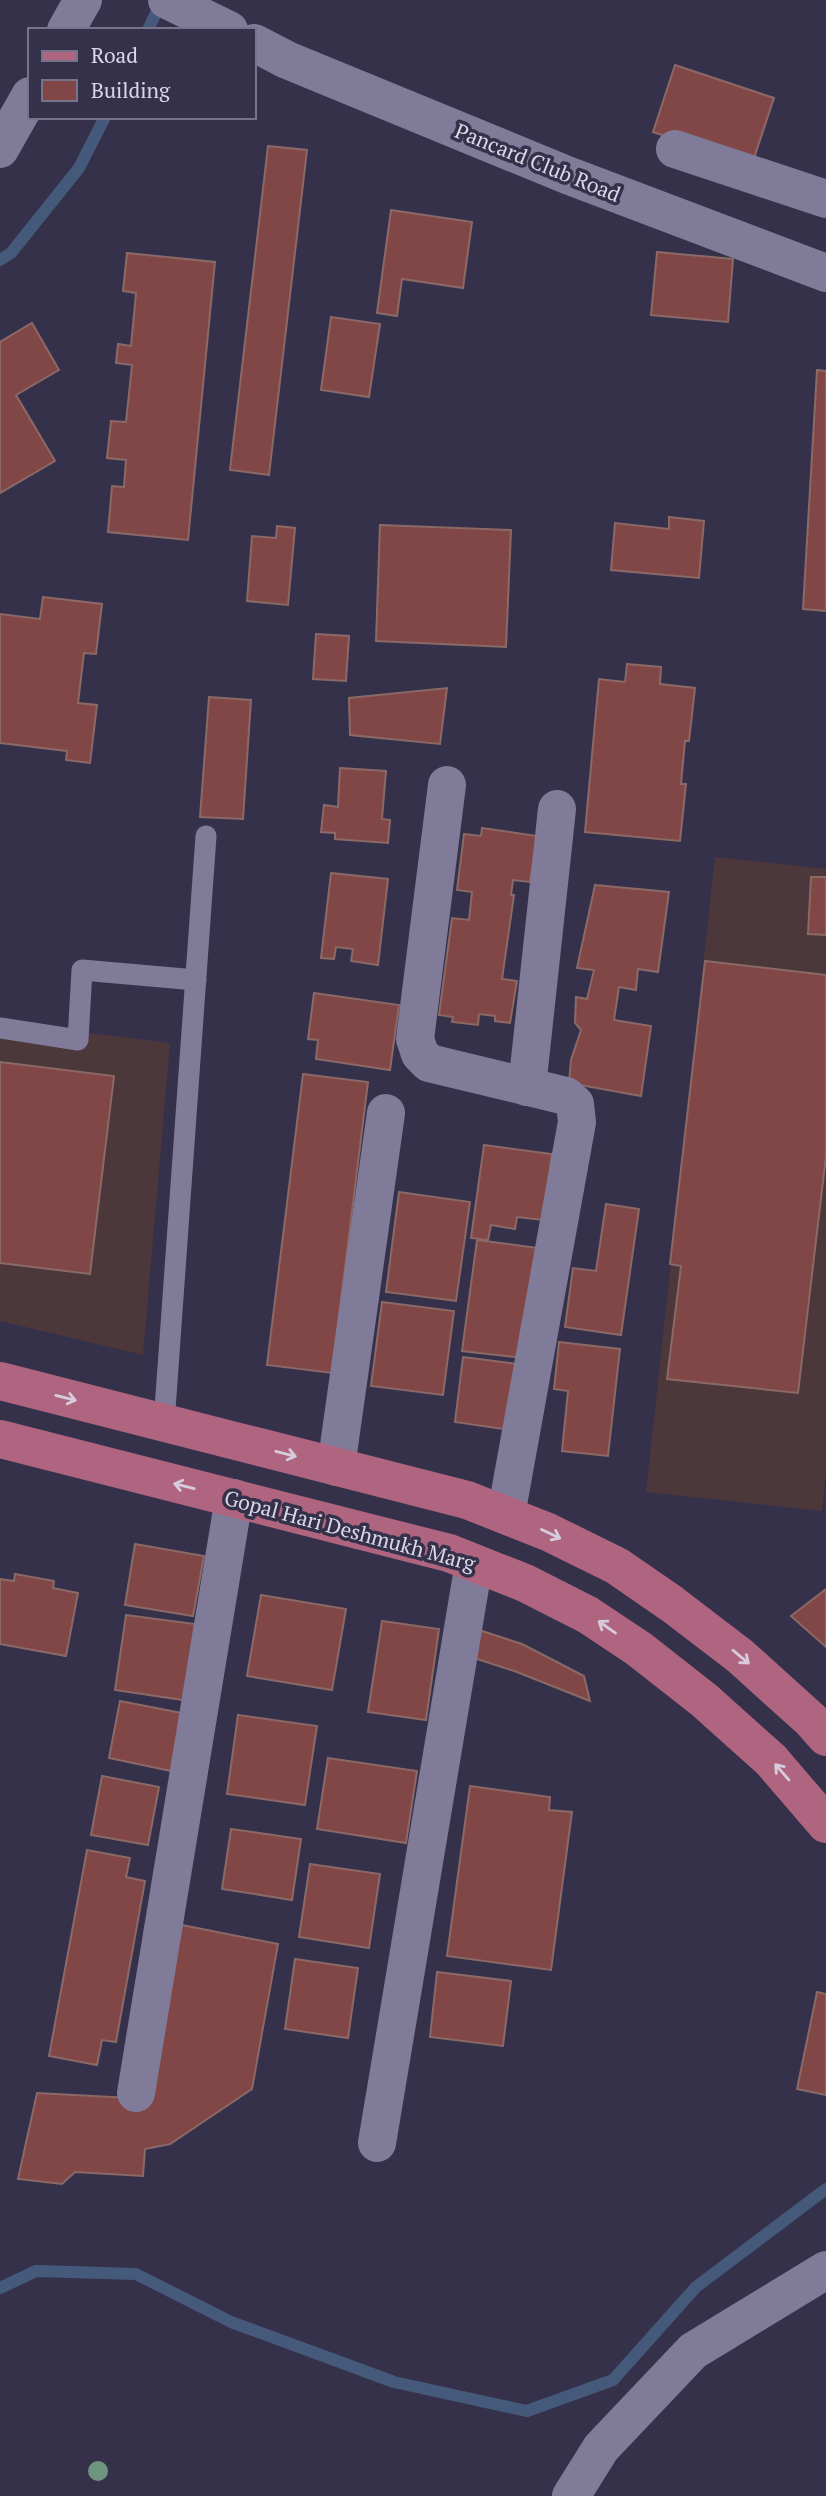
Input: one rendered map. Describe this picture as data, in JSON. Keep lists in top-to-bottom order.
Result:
{
  "streets": {
    "main road": ["Gopal Hari Deshmukh Marg"],
    "street": ["Pancard Club Road"]
  },
  "legend": ["Road", "Building"]
}
